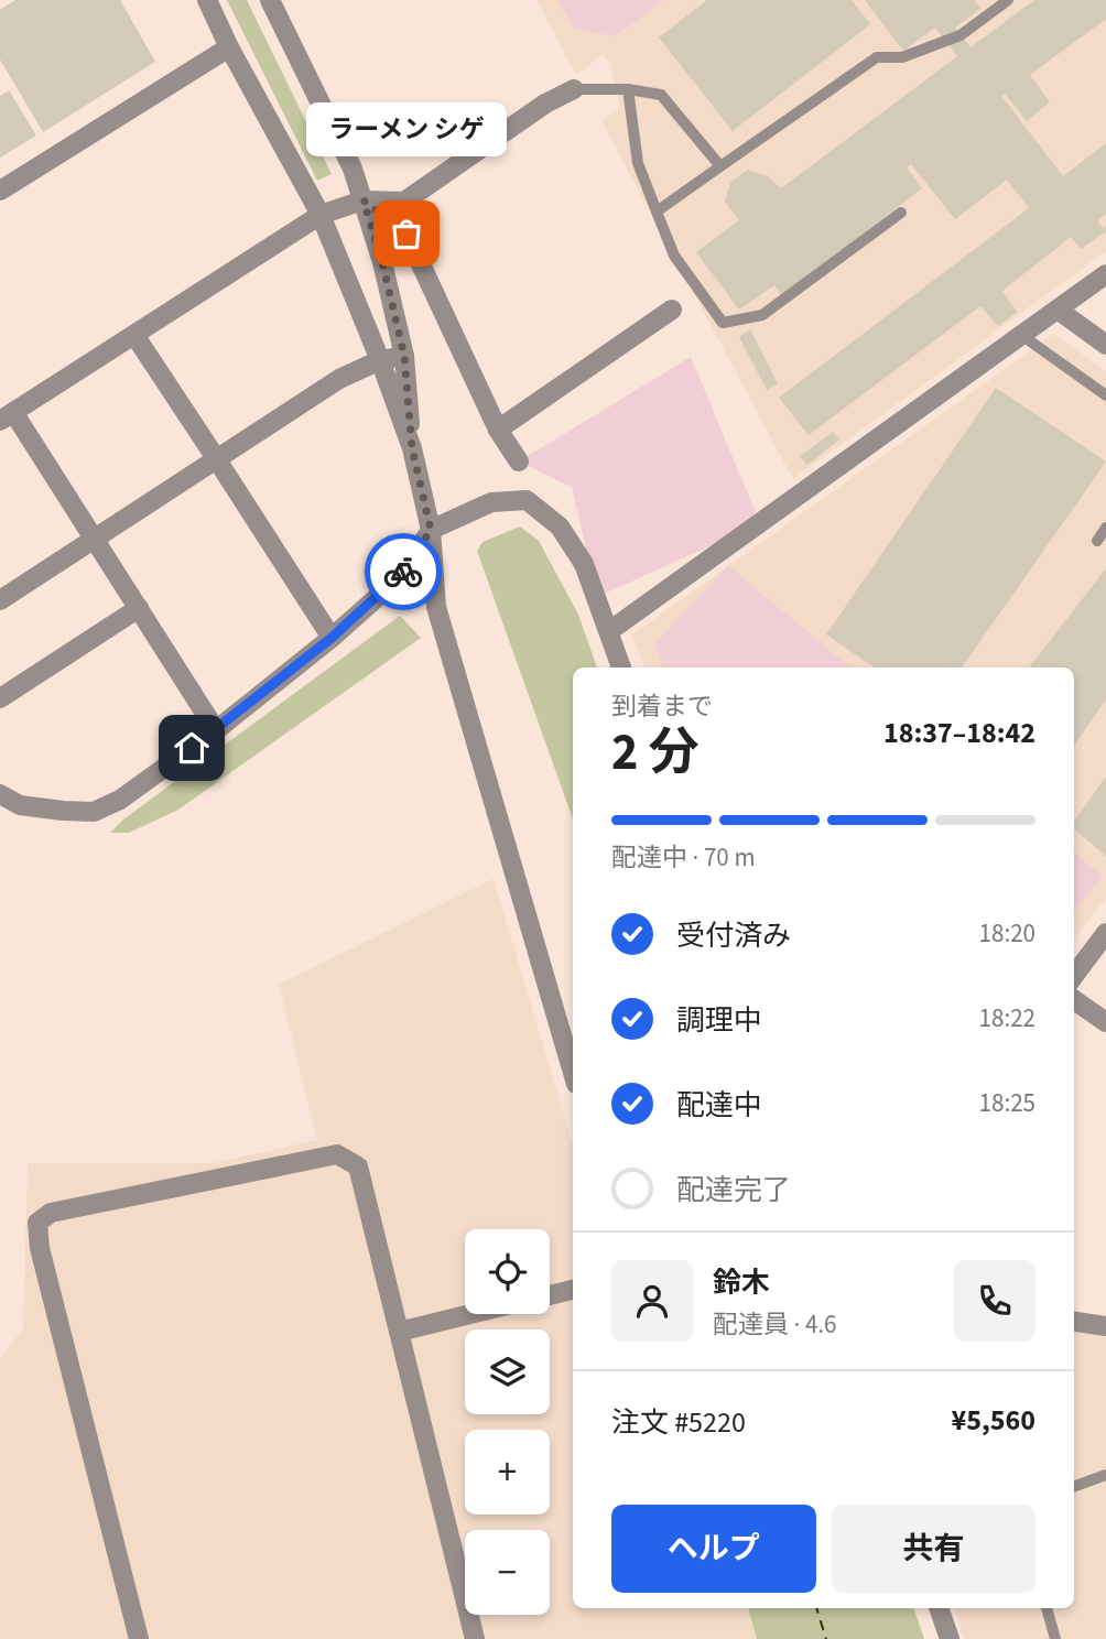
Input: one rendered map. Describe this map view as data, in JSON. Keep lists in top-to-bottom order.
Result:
{
  "places": ["ラーメン シゲ"],
  "page": {
    "bubble": "ラーメン シゲ",
    "heading": ["2 分", "到着まで", "18:37–18:42"],
    "panel": [
      "鈴木",
      "配達員 · 4.6",
      "注文 #5220",
      "¥5,560"
    ],
    "bar": "配達中 · 70 m",
    "list": [
      ["受付済み", "18:20"],
      ["調理中", "18:22"],
      ["配達中", "18:25"],
      "配達完了"
    ],
    "map_buttons": ["+", "−"],
    "buttons": ["ヘルプ", "共有"]
  }
}
